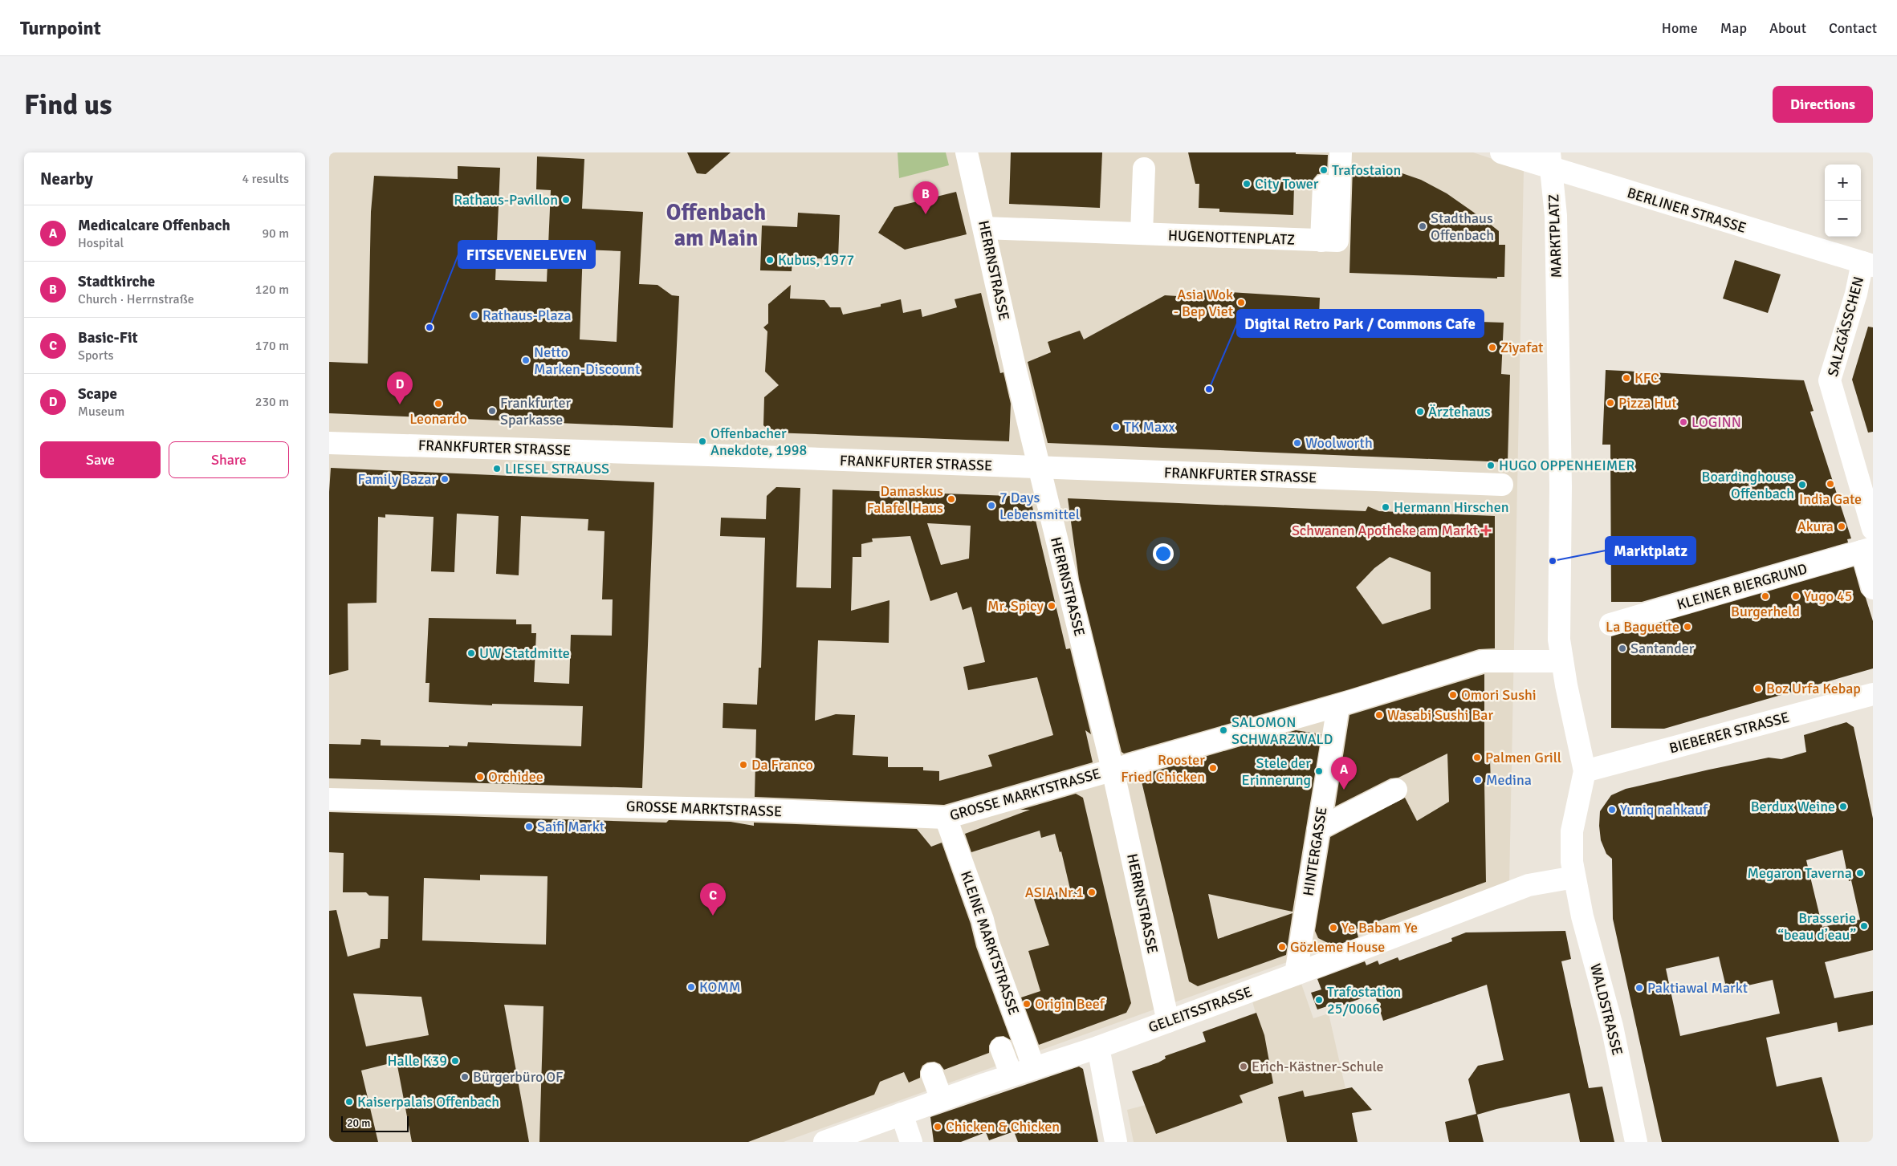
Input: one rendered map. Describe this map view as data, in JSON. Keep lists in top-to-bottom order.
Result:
{
  "streets": {
    "street": [
      "BERLINER STRASSE",
      "MARKTPLATZ",
      "HUGENOTTENPLATZ",
      "HERRNSTRASSE",
      "SALZGÄSSCHEN",
      "FRANKFURTER STRASSE",
      "KLEINER BIERGRUND",
      "BIEBERER STRASSE",
      "GROSSE MARKTSTRASSE",
      "HINTERGASSE",
      "KLEINE MARKTSTRASSE",
      "GELEITSSTRASSE",
      "WALDSTRASSE"
    ]
  },
  "crossings": [
    ["BERLINER STRASSE", "MARKTPLATZ"],
    ["BERLINER STRASSE", "SALZGÄSSCHEN"],
    ["MARKTPLATZ", "BIEBERER STRASSE"],
    ["MARKTPLATZ", "GROSSE MARKTSTRASSE"],
    ["MARKTPLATZ", "GELEITSSTRASSE"],
    ["MARKTPLATZ", "WALDSTRASSE"],
    ["HUGENOTTENPLATZ", "HERRNSTRASSE"],
    ["HERRNSTRASSE", "FRANKFURTER STRASSE"],
    ["HERRNSTRASSE", "GROSSE MARKTSTRASSE"],
    ["HERRNSTRASSE", "GELEITSSTRASSE"],
    ["GROSSE MARKTSTRASSE", "HINTERGASSE"],
    ["GROSSE MARKTSTRASSE", "KLEINE MARKTSTRASSE"],
    ["HINTERGASSE", "GELEITSSTRASSE"],
    ["KLEINE MARKTSTRASSE", "GELEITSSTRASSE"],
    ["GELEITSSTRASSE", "WALDSTRASSE"]
  ],
  "districts": ["Offenbach am Main"],
  "places": {
    "other": [
      "Trafostaion",
      "City Tower",
      "Rathaus-Pavillon",
      "Stadthaus Offenbach",
      "Kubus, 1977",
      "Asia Wok - Bep Viet",
      "Rathaus-Plaza",
      "FITSEVENELEVEN",
      "Ziyafat",
      "Netto Marken-Discount",
      "KFC",
      "Digital Retro Park / Commons Cafe",
      "Pizza Hut",
      "Leonardo",
      "Frankfurter Sparkasse",
      "Ärztehaus",
      "LOGINN",
      "TK Maxx",
      "Offenbacher Anekdote, 1998",
      "Woolworth",
      "HUGO OPPENHEIMER",
      "LIESEL STRAUSS",
      "Family Bazar",
      "India Gate",
      "Boardinghouse Offenbach",
      "Damaskus Falafel Haus",
      "7 Days Lebensmittel",
      "Hermann Hirschen",
      "Akura",
      "Marktplatz",
      "Burgerheld",
      "Yugo 45",
      "Mr. Spicy",
      "La Baguette",
      "Santander",
      "UW Statdmitte",
      "Boz Urfa Kebap",
      "Omori Sushi",
      "Wasabi Sushi Bar",
      "SALOMON SCHWARZWALD",
      "Palmen Grill",
      "Da Franco",
      "Rooster Fried Chicken",
      "Stele der Erinnerung",
      "Orchidee",
      "Medina",
      "Berdux Weine",
      "Yuniq nahkauf",
      "Saifi Markt",
      "Megaron Taverna",
      "ASIA Nr.1",
      "Brasserie “beau d’eau”",
      "Ye Babam Ye",
      "Gözleme House",
      "KOMM",
      "Paktiawal Markt",
      "Trafostation 25/0066",
      "Origin Beef",
      "Halle K39",
      "Erich-Kästner-Schule",
      "Bürgerbüro OF",
      "Kaiserpalais Offenbach",
      "Chicken & Chicken"
    ],
    "health": ["Schwanen Apotheke am Markt"]
  },
  "scale_bar": "20 m",
  "page": {
    "header": "Turnpoint",
    "nav": [
      "Home",
      "Map",
      "About",
      "Contact"
    ],
    "buttons": [
      "Directions",
      ["Save", "Share"]
    ],
    "title": "Find us",
    "heading": ["Nearby", "4 results"],
    "map_buttons": ["+", "−"],
    "pins": [
      "B",
      "D",
      "A",
      "C"
    ],
    "list": [
      {
        "mark": "A",
        "name": "Medicalcare Offenbach",
        "note": "Hospital",
        "value": "90 m"
      },
      {
        "mark": "B",
        "name": "Stadtkirche",
        "note": "Church · Herrnstraße",
        "value": "120 m"
      },
      {
        "mark": "C",
        "name": "Basic-Fit",
        "note": "Sports",
        "value": "170 m"
      },
      {
        "mark": "D",
        "name": "Scape",
        "note": "Museum",
        "value": "230 m"
      }
    ],
    "scale": "20 m"
  }
}
